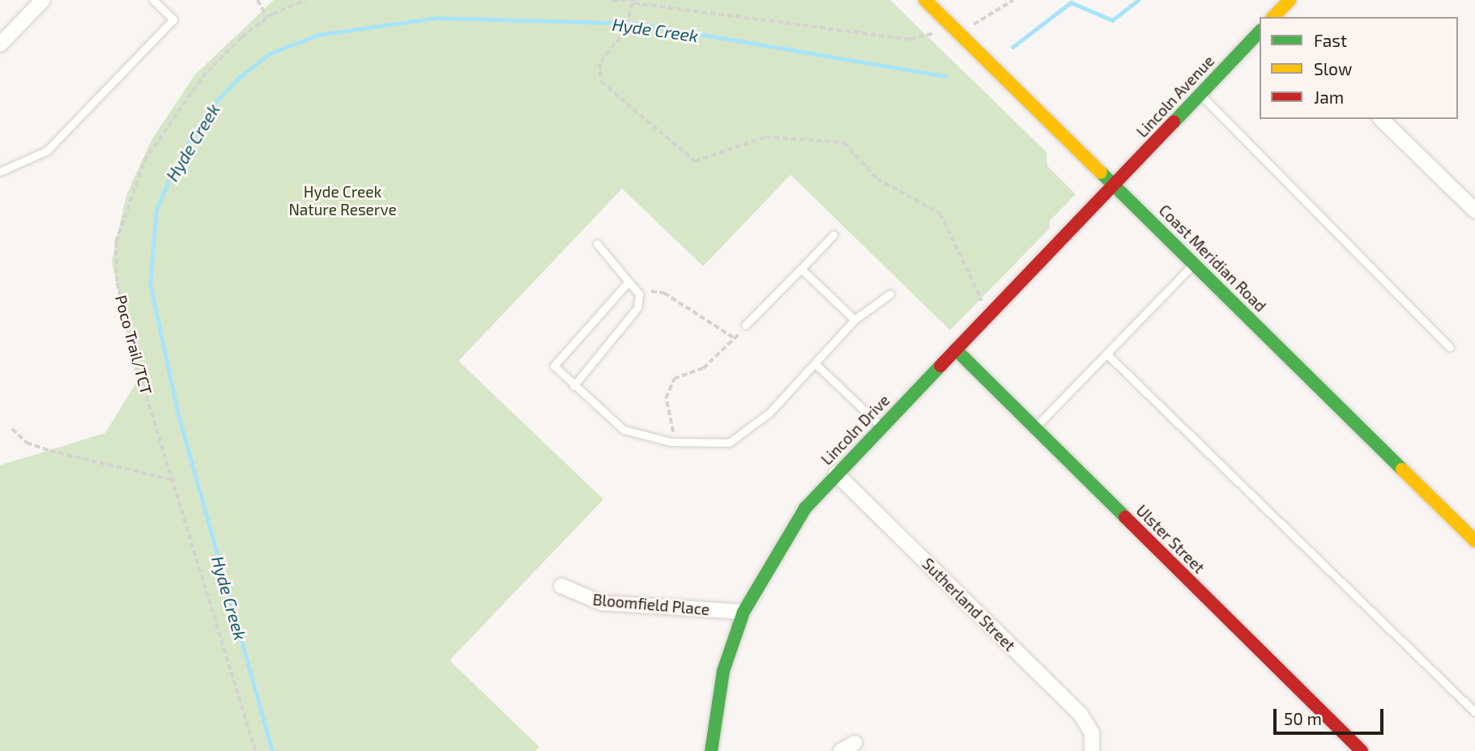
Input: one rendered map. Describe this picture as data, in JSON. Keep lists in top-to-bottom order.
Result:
{
  "streets": {
    "street": [
      "Lincoln Avenue",
      "Coast Meridian Road",
      "Lincoln Drive",
      "Ulster Street",
      "Bloomfield Place",
      "Sutherland Street"
    ],
    "path": ["Poco Trail/TCT"]
  },
  "crossings": [
    ["Lincoln Avenue", "Coast Meridian Road"],
    ["Lincoln Avenue", "Lincoln Drive"],
    ["Coast Meridian Road", "Lincoln Drive"],
    ["Lincoln Drive", "Ulster Street"],
    ["Lincoln Drive", "Bloomfield Place"],
    ["Lincoln Drive", "Sutherland Street"]
  ],
  "water": ["Hyde Creek"],
  "parks": ["Hyde Creek Nature Reserve"],
  "legend": ["Fast", "Slow", "Jam"],
  "scale_bar": "50 m"
}
